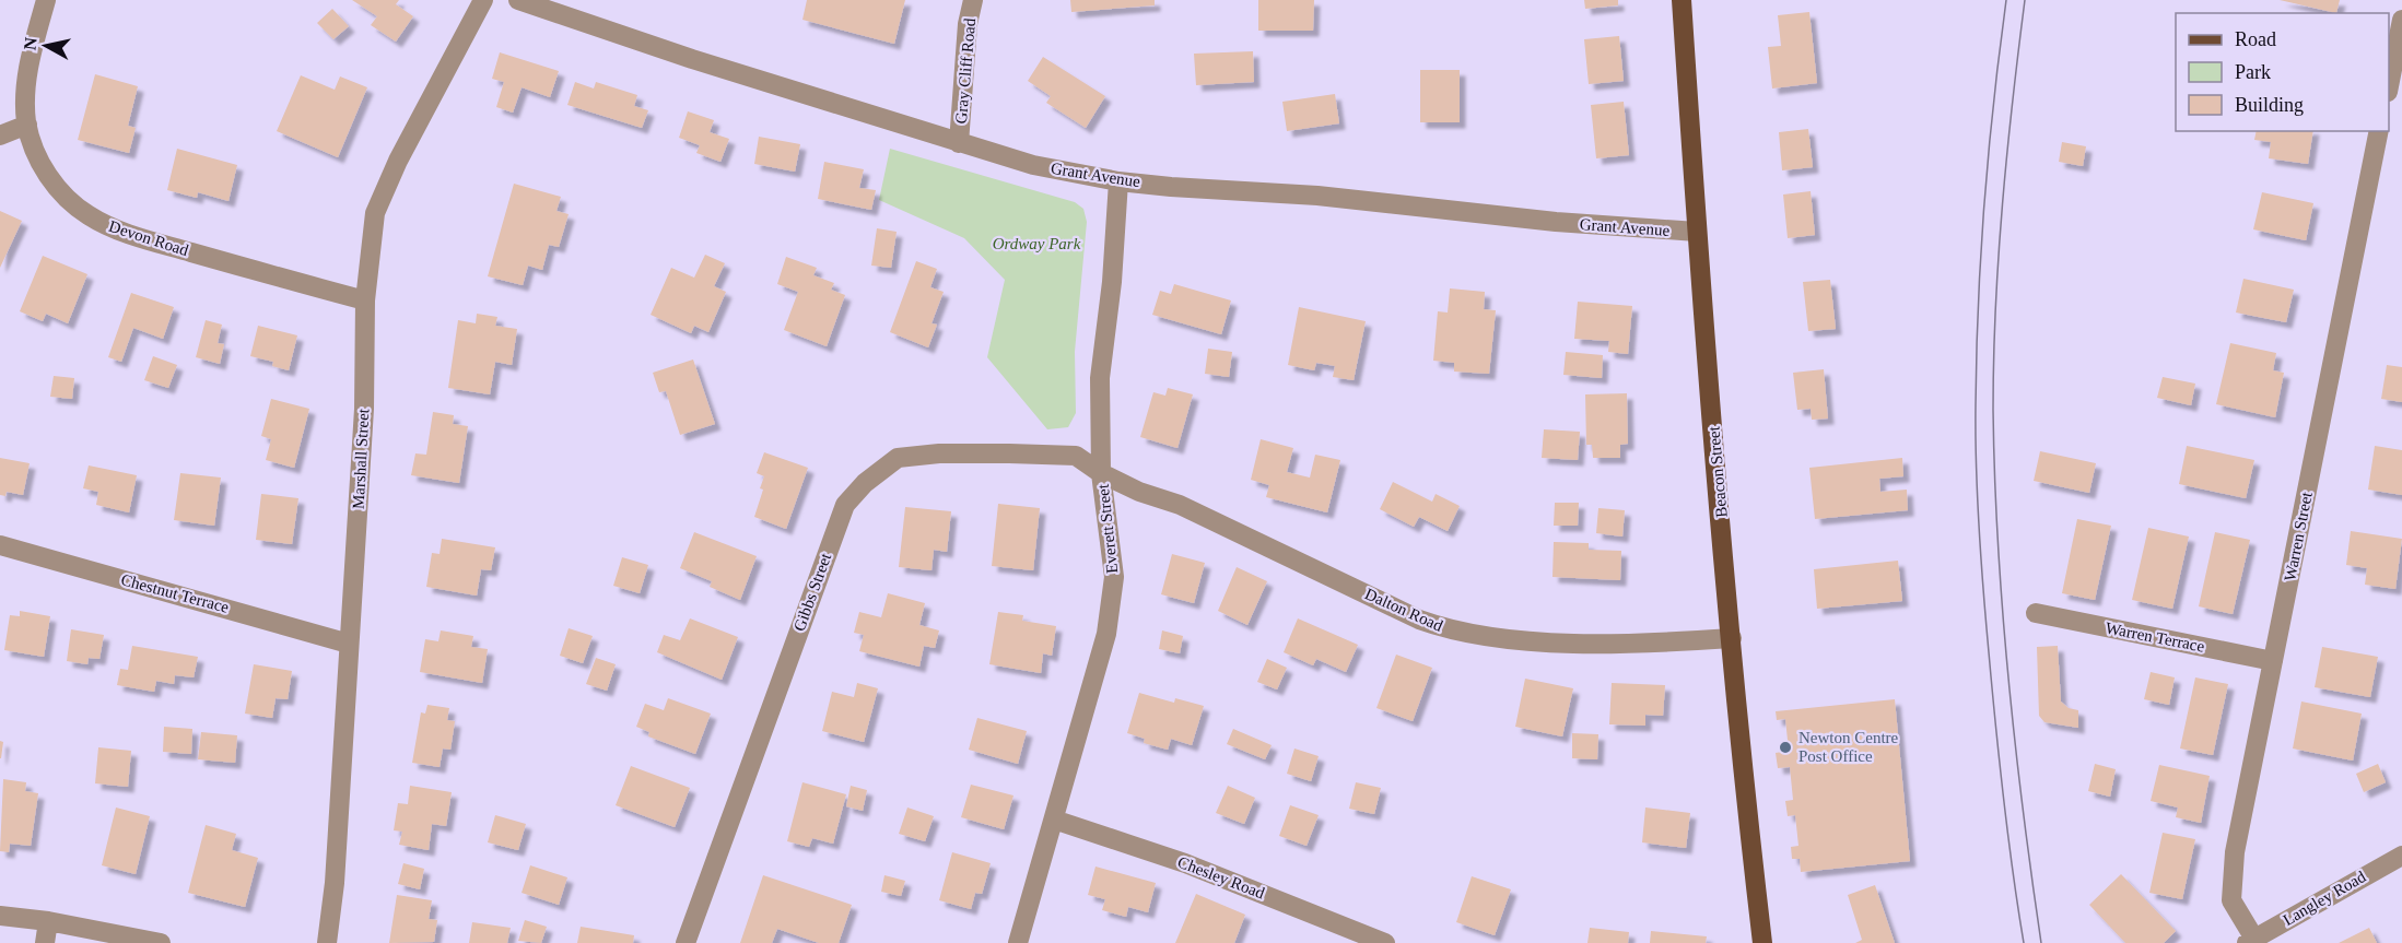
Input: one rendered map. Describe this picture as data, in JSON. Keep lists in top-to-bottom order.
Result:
{
  "streets": {
    "main road": ["Beacon Street"],
    "street": [
      "Gray Cliff Road",
      "Grant Avenue",
      "Devon Road",
      "Marshall Street",
      "Everett Street",
      "Warren Street",
      "Gibbs Street",
      "Chestnut Terrace",
      "Dalton Road",
      "Warren Terrace",
      "Chesley Road",
      "Langley Road"
    ]
  },
  "crossings": [
    ["Gray Cliff Road", "Grant Avenue"],
    ["Grant Avenue", "Beacon Street"],
    ["Grant Avenue", "Everett Street"],
    ["Devon Road", "Marshall Street"],
    ["Marshall Street", "Chestnut Terrace"],
    ["Beacon Street", "Dalton Road"],
    ["Everett Street", "Gibbs Street"],
    ["Everett Street", "Dalton Road"],
    ["Everett Street", "Chesley Road"],
    ["Warren Street", "Warren Terrace"],
    ["Warren Street", "Langley Road"],
    ["Gibbs Street", "Dalton Road"]
  ],
  "parks": ["Ordway Park"],
  "places": ["Newton Centre Post Office"],
  "legend": ["Road", "Park", "Building"],
  "north": "left"
}
